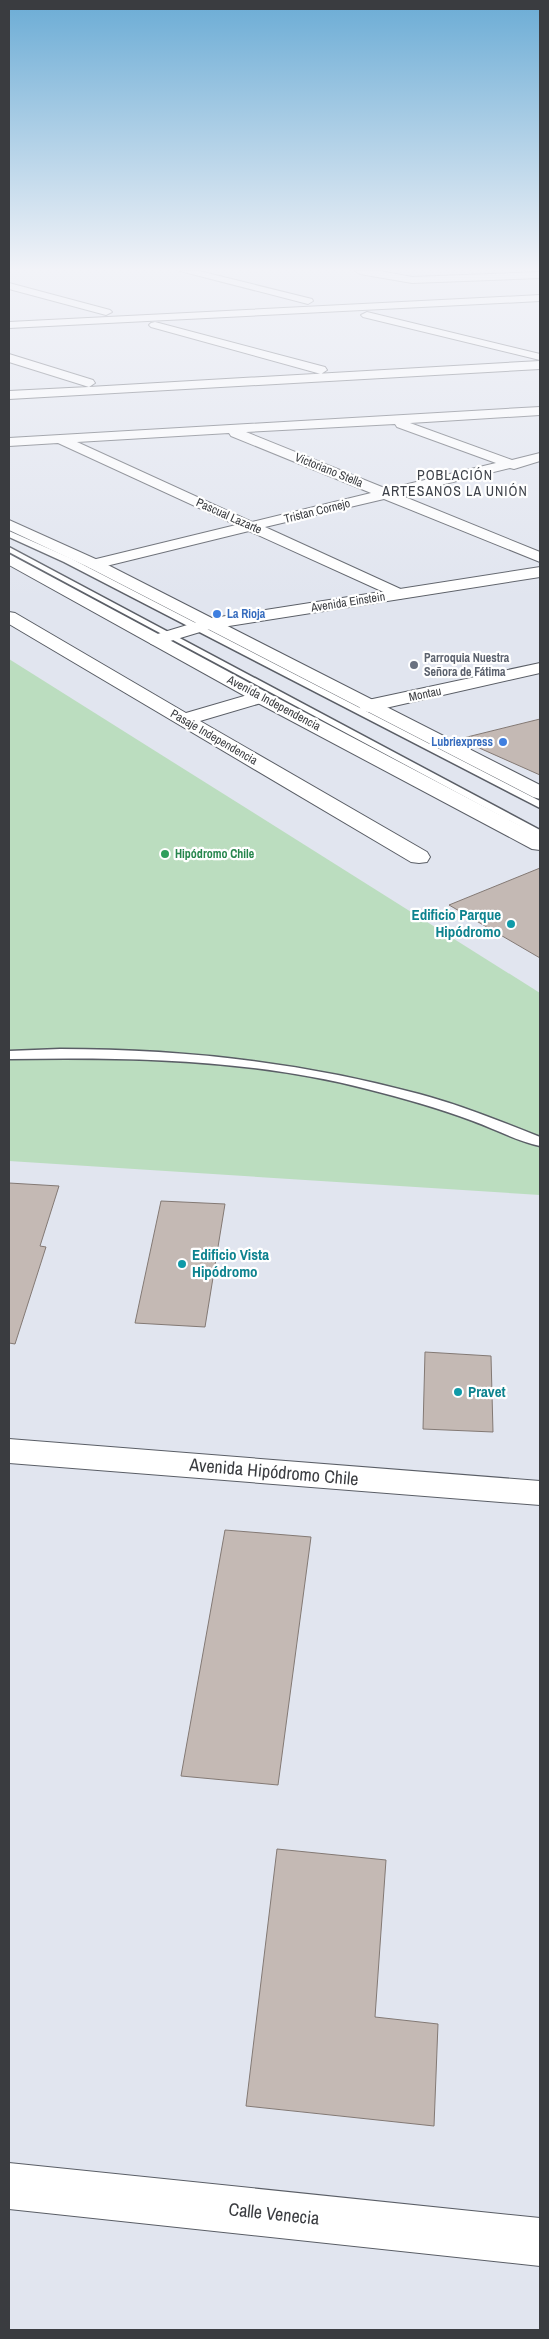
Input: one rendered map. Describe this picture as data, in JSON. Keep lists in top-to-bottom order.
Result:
{
  "streets": {
    "street": [
      "Victoriano Stella",
      "Tristan Cornejo",
      "Pascual Lazarte",
      "Avenida Einstein",
      "Montau",
      "Avenida Independencia",
      "Pasaje Independencia",
      "Avenida Hipódromo Chile",
      "Calle Venecia"
    ]
  },
  "crossings": [
    ["Victoriano Stella", "Tristan Cornejo"],
    ["Tristan Cornejo", "Pascual Lazarte"],
    ["Pascual Lazarte", "Avenida Einstein"],
    ["Avenida Einstein", "Avenida Independencia"]
  ],
  "districts": ["POBLACIÓN ARTESANOS LA UNIÓN"],
  "places": [
    "La Rioja",
    "Parroquia Nuestra Señora de Fátima",
    "Lubriexpress",
    "Hipódromo Chile",
    "Edificio Parque Hipódromo",
    "Edificio Vista Hipódromo",
    "Pravet"
  ]
}
